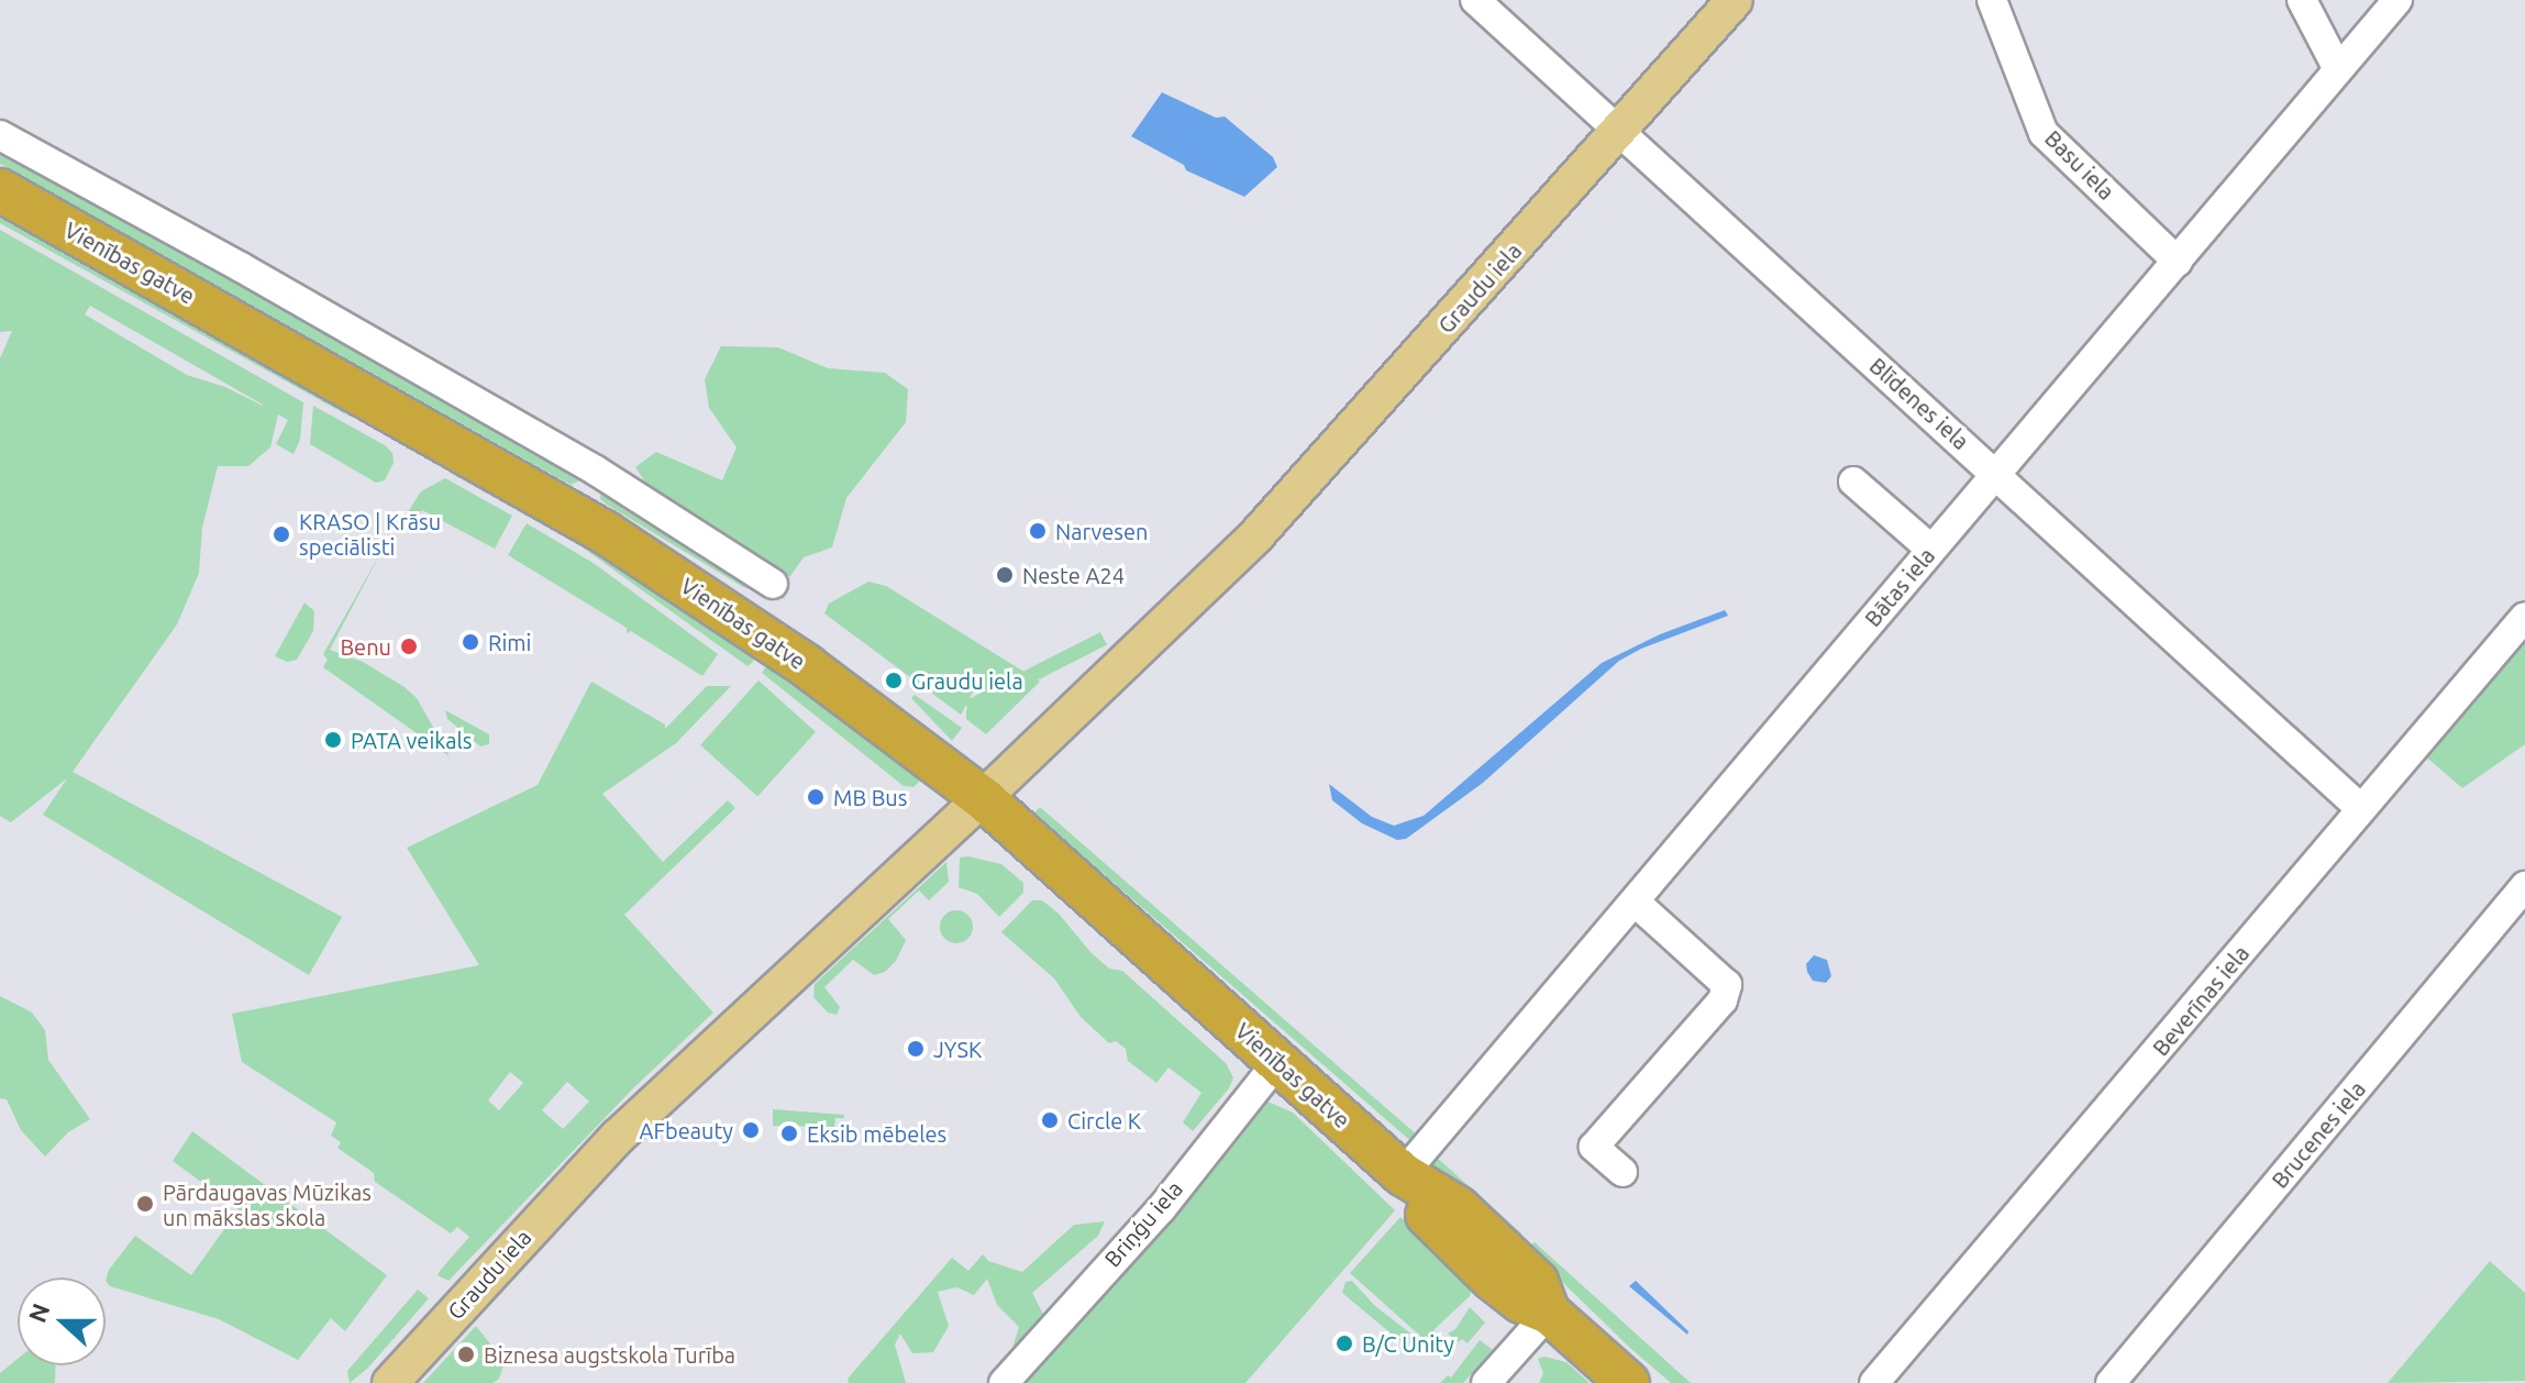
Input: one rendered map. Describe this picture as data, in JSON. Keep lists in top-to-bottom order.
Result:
{
  "streets": {
    "highway": ["Vienības gatve"],
    "main road": ["Graudu iela"],
    "street": [
      "Basu iela",
      "Blīdenes iela",
      "Bātas iela",
      "Beverīnas iela",
      "Brucenes iela",
      "Briņģu iela"
    ]
  },
  "crossings": [
    ["Basu iela", "Bātas iela"],
    ["Vienības gatve", "Graudu iela"],
    ["Vienības gatve", "Bātas iela"],
    ["Vienības gatve", "Briņģu iela"],
    ["Graudu iela", "Blīdenes iela"],
    ["Blīdenes iela", "Bātas iela"],
    ["Blīdenes iela", "Beverīnas iela"]
  ],
  "places": [
    "Narvesen",
    "KRASO | Krāsu speciālisti",
    "Neste A24",
    "Rimi",
    "Benu",
    "Graudu iela",
    "PATA veikals",
    "MB Bus",
    "JYSK",
    "Circle K",
    "AFbeauty",
    "Eksib mēbeles",
    "Pārdaugavas Mūzikas un mākslas skola",
    "B/C Unity",
    "Biznesa augstskola Turība"
  ],
  "north": "left"
}
